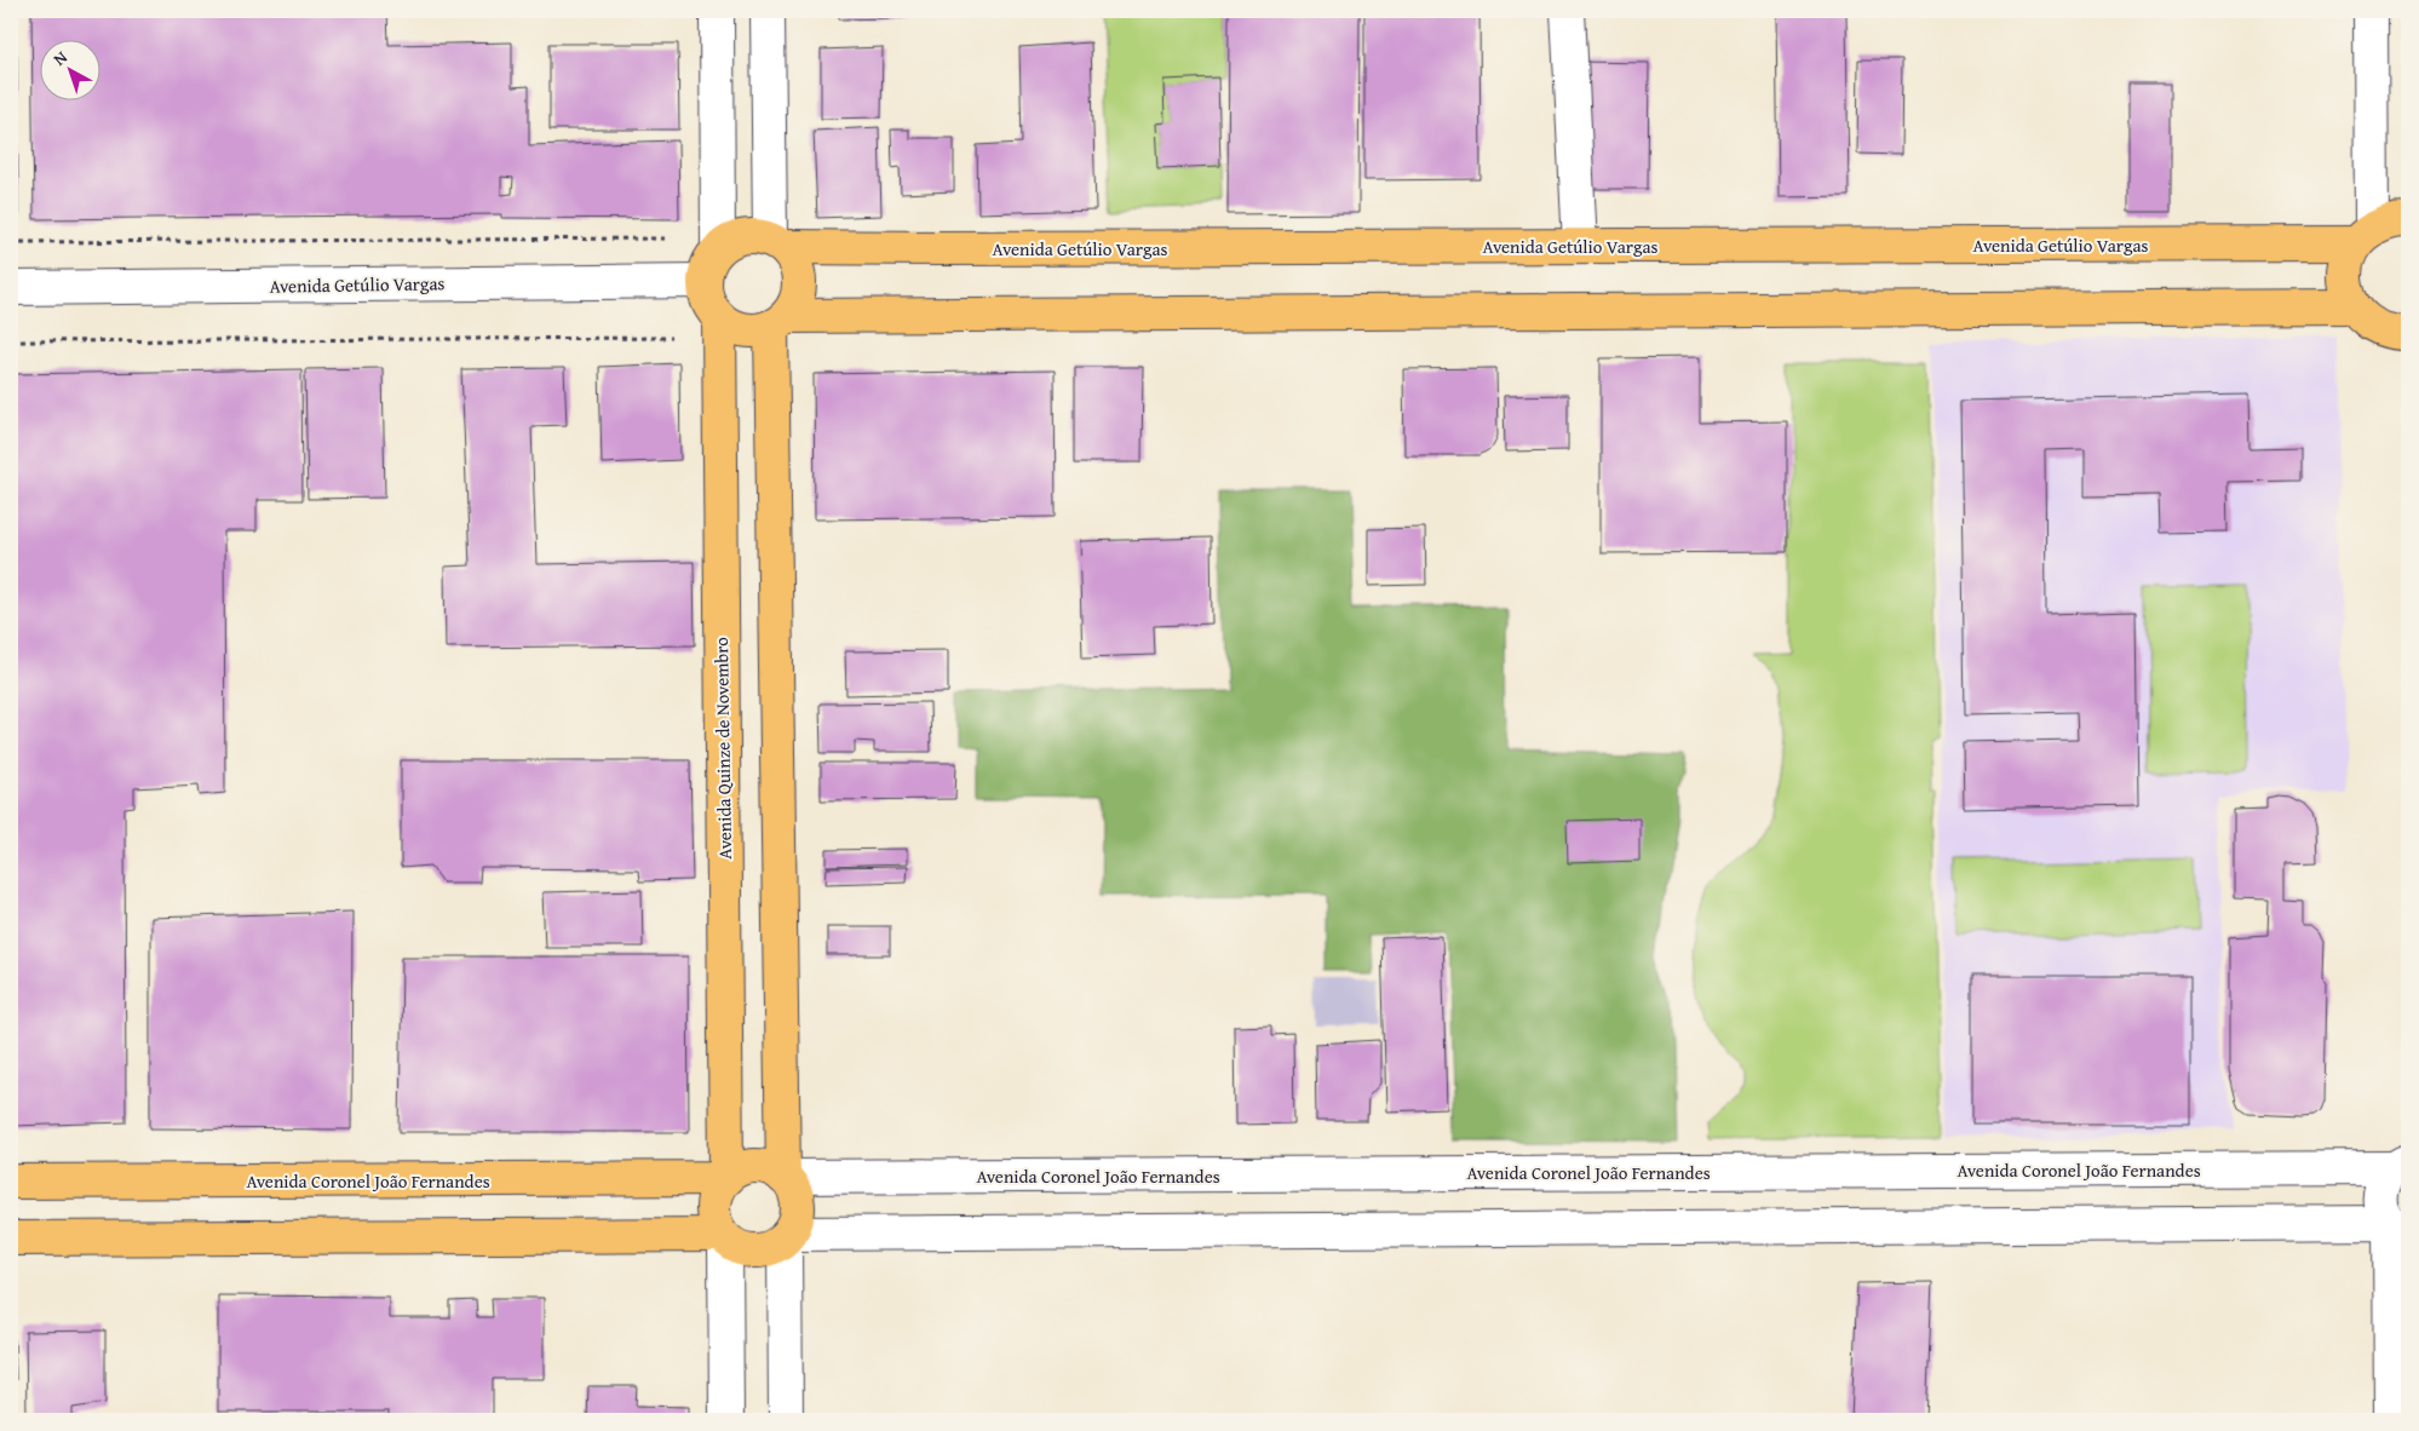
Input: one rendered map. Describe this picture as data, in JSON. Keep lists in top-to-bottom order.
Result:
{
  "streets": {
    "main road": ["Avenida Getúlio Vargas", "Avenida Quinze de Novembro", "Avenida Coronel João Fernandes"]
  },
  "crossings": [
    ["Avenida Getúlio Vargas", "Avenida Quinze de Novembro"],
    ["Avenida Quinze de Novembro", "Avenida Coronel João Fernandes"]
  ],
  "north": "top left"
}
